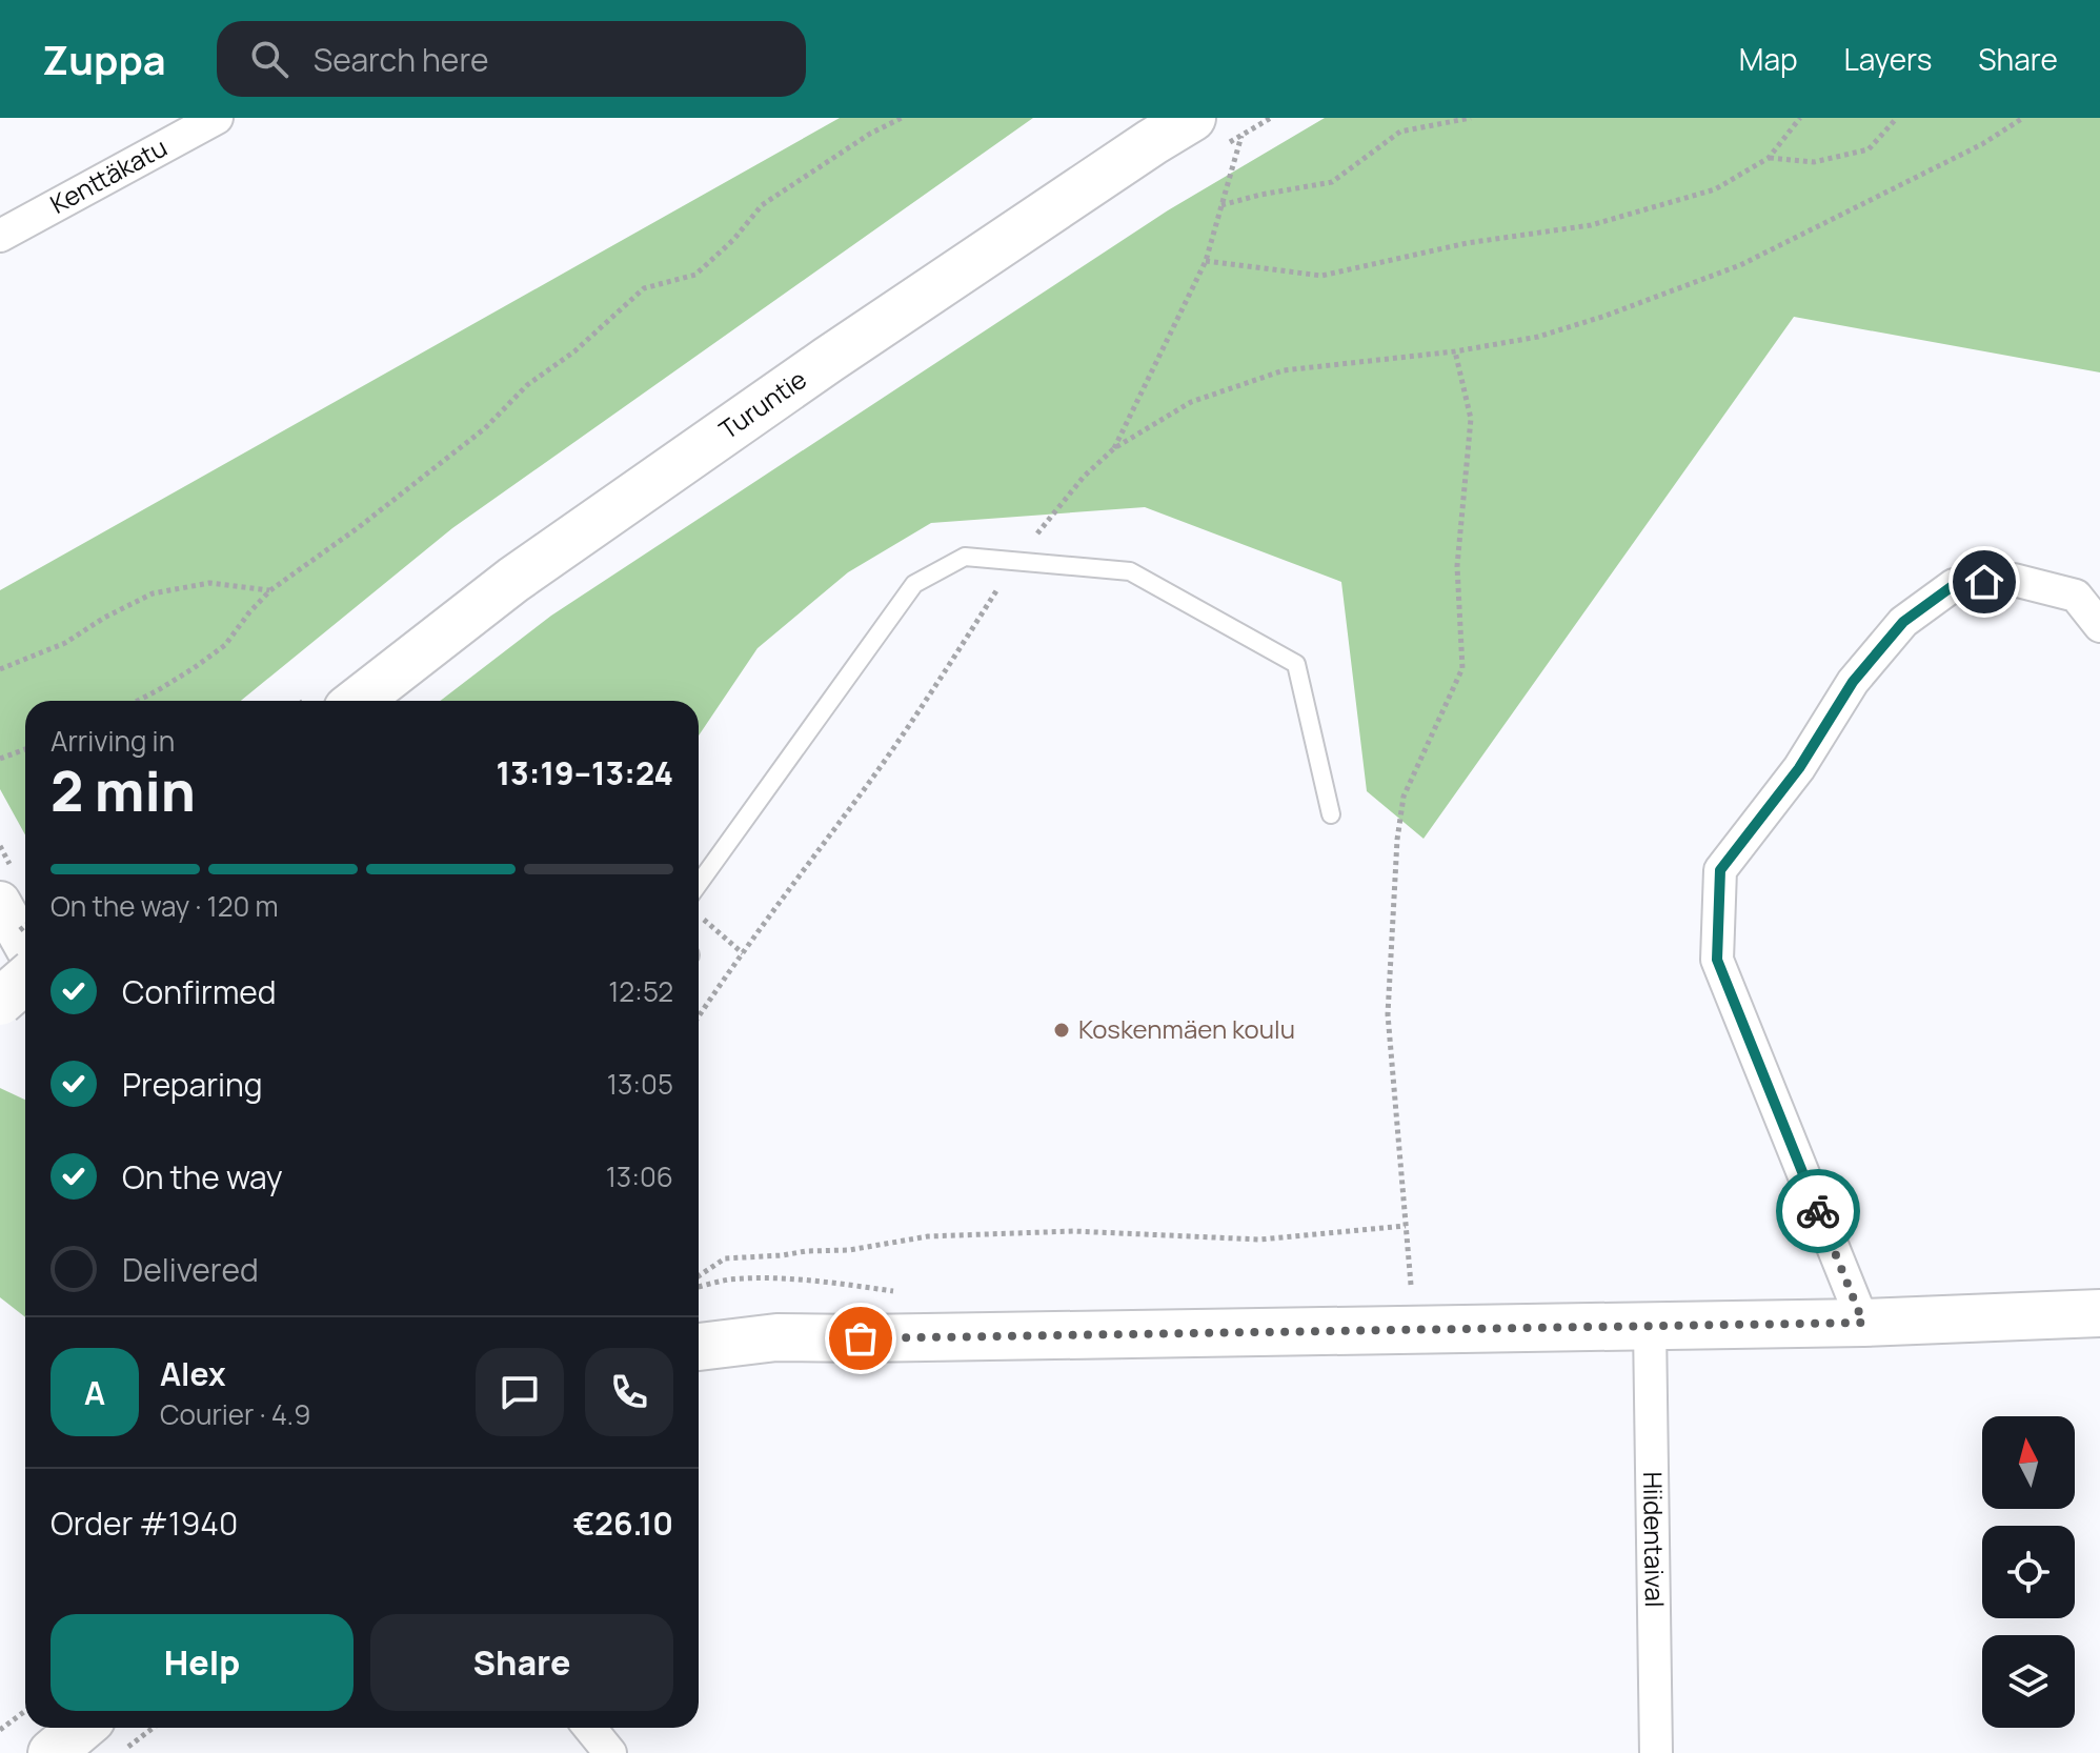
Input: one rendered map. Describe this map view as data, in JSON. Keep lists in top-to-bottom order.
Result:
{
  "streets": {
    "main road": ["Turuntie"],
    "street": ["Kenttäkatu", "Hiidentaival"]
  },
  "places": ["Koskenmäen koulu"],
  "north": "top",
  "page": {
    "header": "Zuppa",
    "search": "Search here",
    "nav": ["Map", "Layers", "Share"],
    "heading": ["2 min", "Arriving in", "13:19–13:24"],
    "panel": [
      "Alex",
      "Courier · 4.9",
      "Order #1940",
      "€26.10"
    ],
    "bar": "On the way · 120 m",
    "list": [
      ["Confirmed", "12:52"],
      ["Preparing", "13:05"],
      ["On the way", "13:06"],
      "Delivered"
    ],
    "round": "A",
    "buttons": ["Help", "Share"]
  }
}
